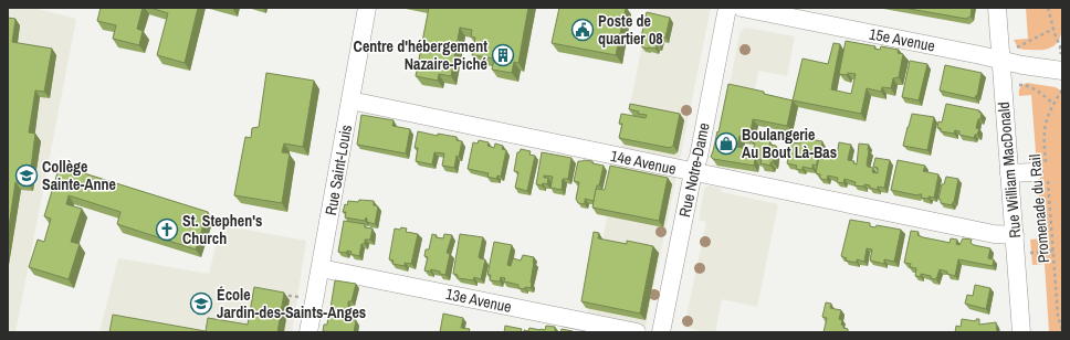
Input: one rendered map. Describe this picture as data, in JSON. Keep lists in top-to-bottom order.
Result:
{
  "streets": {
    "street": [
      "15e Avenue",
      "14e Avenue",
      "Rue Saint-Louis",
      "Rue Notre-Dame",
      "Rue William MacDonald",
      "13e Avenue"
    ],
    "path": ["Promenade du Rail"]
  },
  "crossings": [
    ["15e Avenue", "Rue William MacDonald"],
    ["14e Avenue", "Rue Saint-Louis"],
    ["14e Avenue", "Rue Notre-Dame"],
    ["14e Avenue", "Rue William MacDonald"],
    ["Rue Saint-Louis", "13e Avenue"]
  ],
  "places": {
    "public building": ["Poste de quartier 08"],
    "building": ["Centre d'hébergement Nazaire-Piché"],
    "shop": ["Boulangerie Au Bout Là-Bas"],
    "school or university": ["Collège Sainte-Anne", "École Jardin-des-Saints-Anges"],
    "church": ["St. Stephen's Church"]
  }
}
